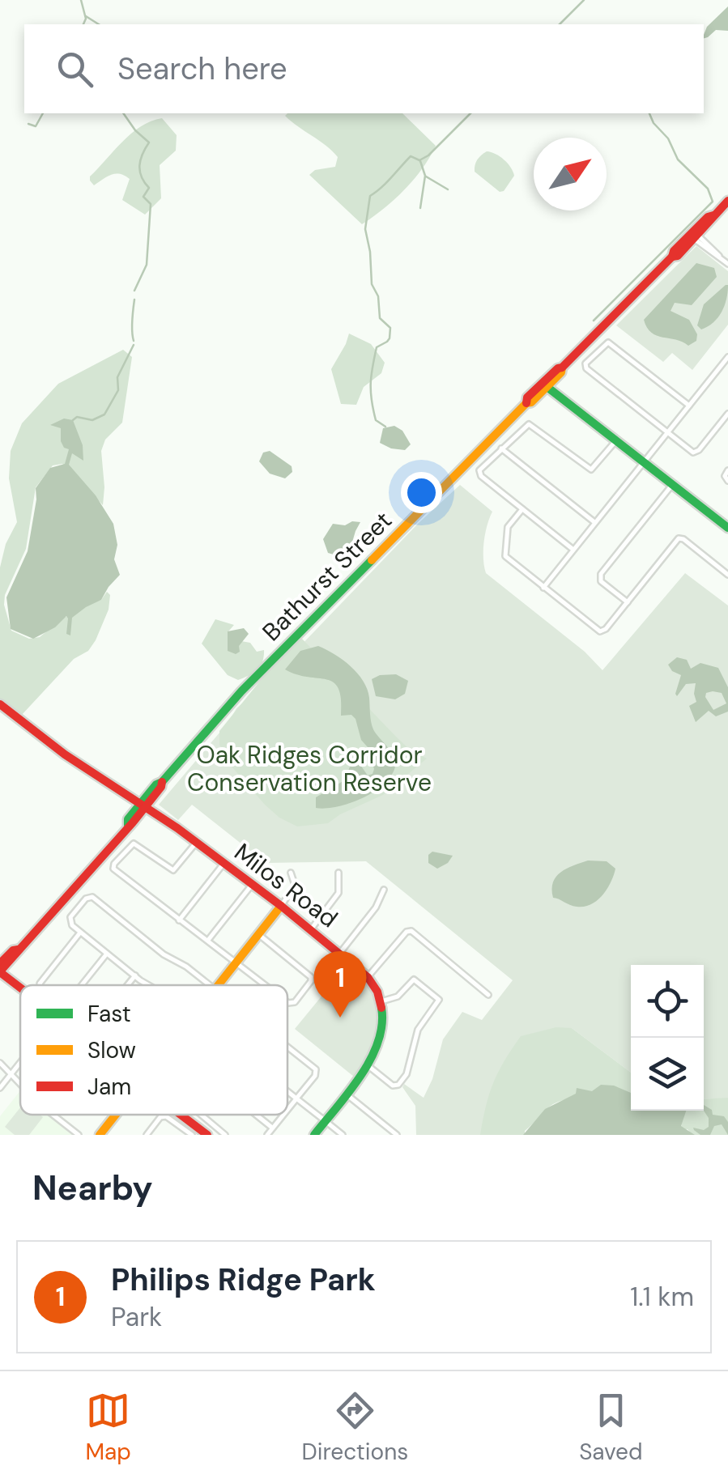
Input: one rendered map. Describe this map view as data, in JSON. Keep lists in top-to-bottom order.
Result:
{
  "streets": {
    "street": ["Bathurst Street", "Milos Road"]
  },
  "crossings": [
    ["Bathurst Street", "Milos Road"]
  ],
  "parks": ["Oak Ridges Corridor Conservation Reserve"],
  "legend": ["Fast", "Slow", "Jam"],
  "north": "top right",
  "page": {
    "search": "Search here",
    "pins": "1",
    "heading": "Nearby",
    "list": [
      {
        "mark": "1",
        "name": "Philips Ridge Park",
        "note": "Park",
        "value": "1.1 km"
      }
    ],
    "nav": ["Map", "Directions", "Saved"]
  }
}
